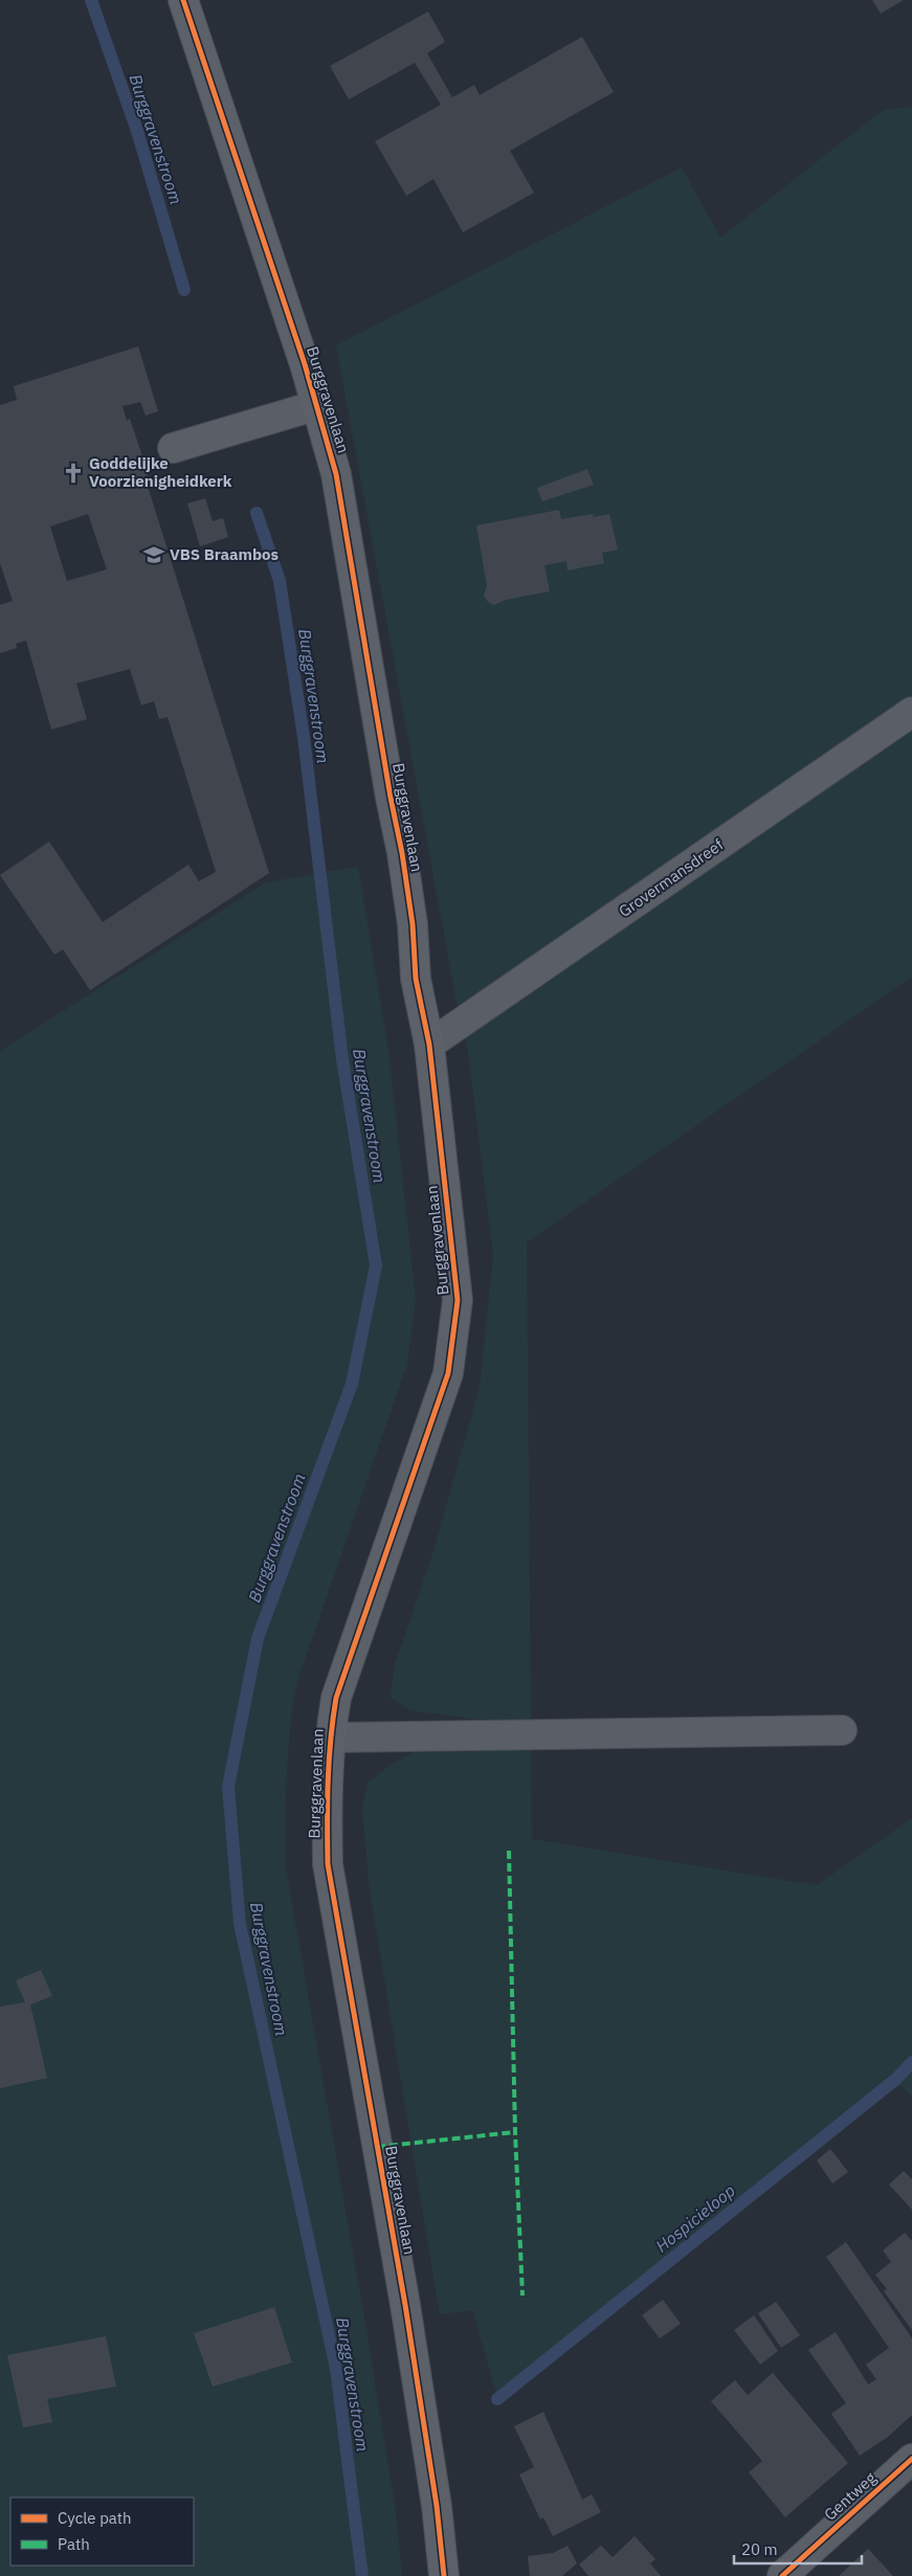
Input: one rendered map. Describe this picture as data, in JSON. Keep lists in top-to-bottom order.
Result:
{
  "streets": {
    "main road": ["Burggravenlaan"],
    "street": ["Grovermansdreef", "Gentweg"]
  },
  "crossings": [
    ["Burggravenlaan", "Grovermansdreef"]
  ],
  "water": ["Burggravenstroom", "Hospicieloop"],
  "places": {
    "church": ["Goddelijke Voorzienigheidkerk"],
    "school or university": ["VBS Braambos"]
  },
  "legend": ["Cycle path", "Path"],
  "scale_bar": "20 m"
}
